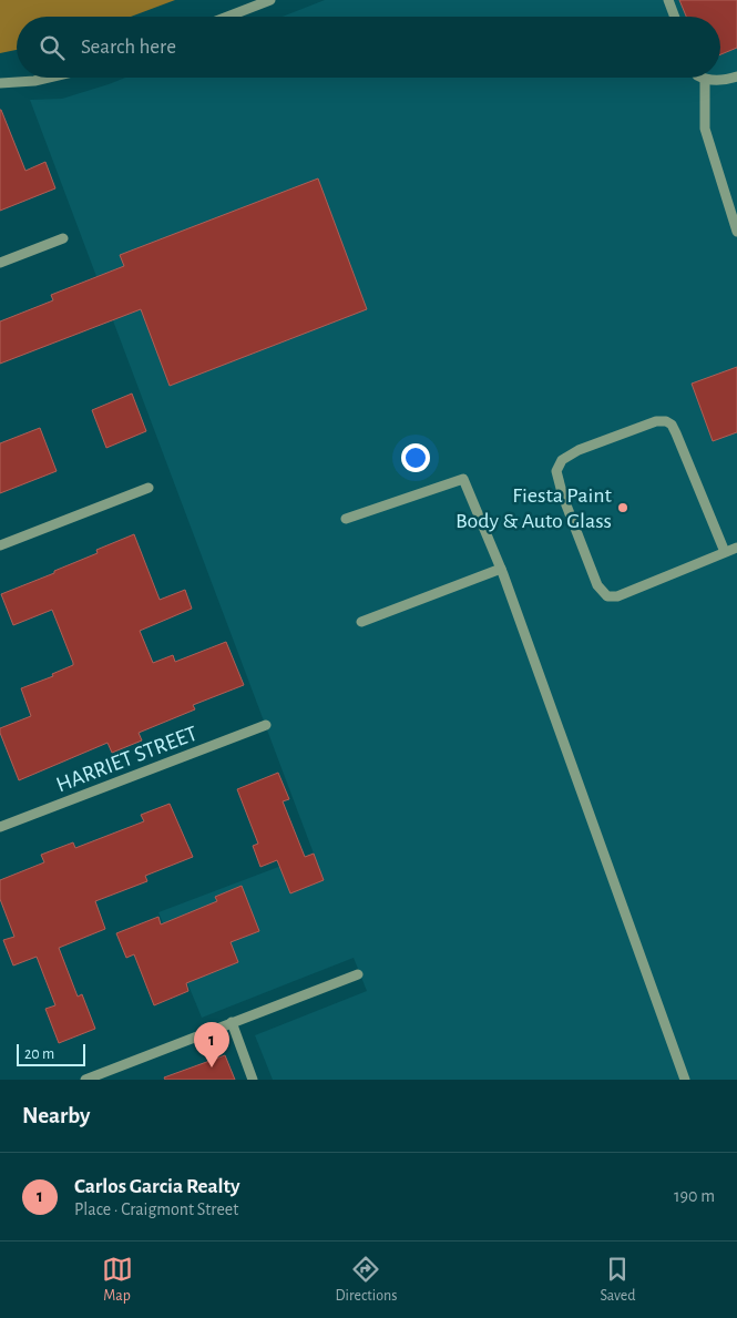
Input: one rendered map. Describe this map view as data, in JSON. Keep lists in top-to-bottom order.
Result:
{
  "streets": {
    "street": ["HARRIET STREET"]
  },
  "places": ["Fiesta Paint Body & Auto Glass"],
  "scale_bar": "20 m",
  "page": {
    "search": "Search here",
    "pins": "1",
    "scale": "20 m",
    "heading": "Nearby",
    "list": [
      {
        "mark": "1",
        "name": "Carlos Garcia Realty",
        "note": "Place · Craigmont Street",
        "value": "190 m"
      }
    ],
    "nav": ["Map", "Directions", "Saved"]
  }
}
